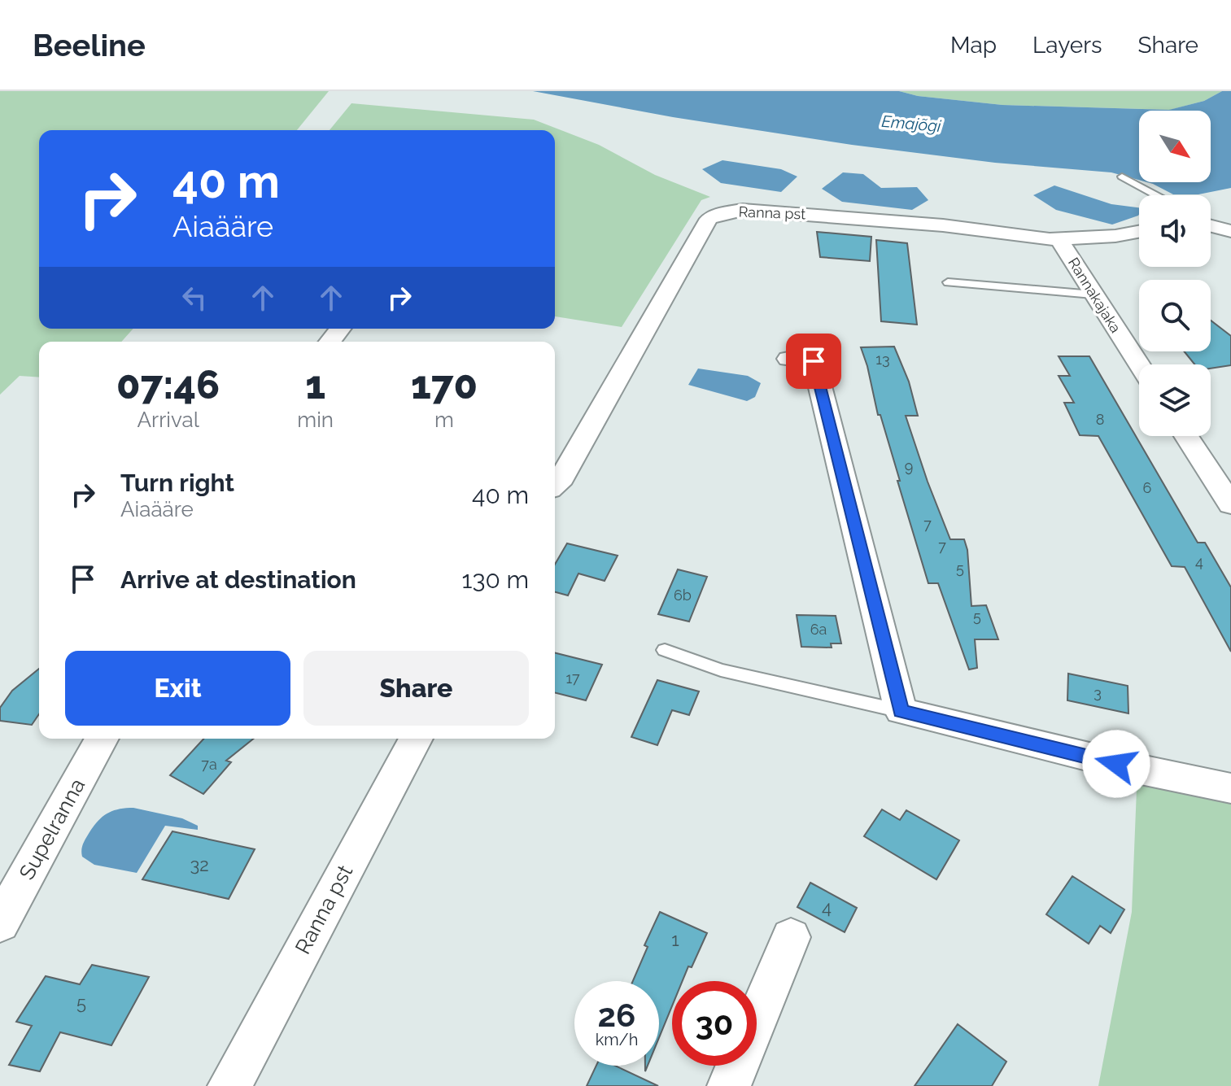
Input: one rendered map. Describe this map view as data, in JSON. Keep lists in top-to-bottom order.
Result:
{
  "streets": {
    "street": ["Ranna pst", "Rannakajaka", "Supelranna"]
  },
  "crossings": [
    ["Ranna pst", "Rannakajaka"]
  ],
  "water": ["Emajõgi"],
  "house_numbers": [
    "13",
    "8",
    "9",
    "6",
    "7",
    "7",
    "4",
    "5",
    "6b",
    "5",
    "6a",
    "17",
    "3",
    "7a",
    "32",
    "4",
    "1",
    "5"
  ],
  "north": "bottom right",
  "page": {
    "header": "Beeline",
    "nav": ["Map", "Layers", "Share"],
    "turn": ["40 m", "Aiaääre"],
    "eta": [
      "07:46",
      "Arrival",
      "1",
      "min",
      "170",
      "m"
    ],
    "list": [
      {
        "name": "Turn right",
        "note": "Aiaääre",
        "value": "40 m"
      },
      {
        "name": "Arrive at destination",
        "value": "130 m"
      }
    ],
    "buttons": ["Exit", "Share"],
    "speed": "26 km/h",
    "limit": "30"
  }
}
